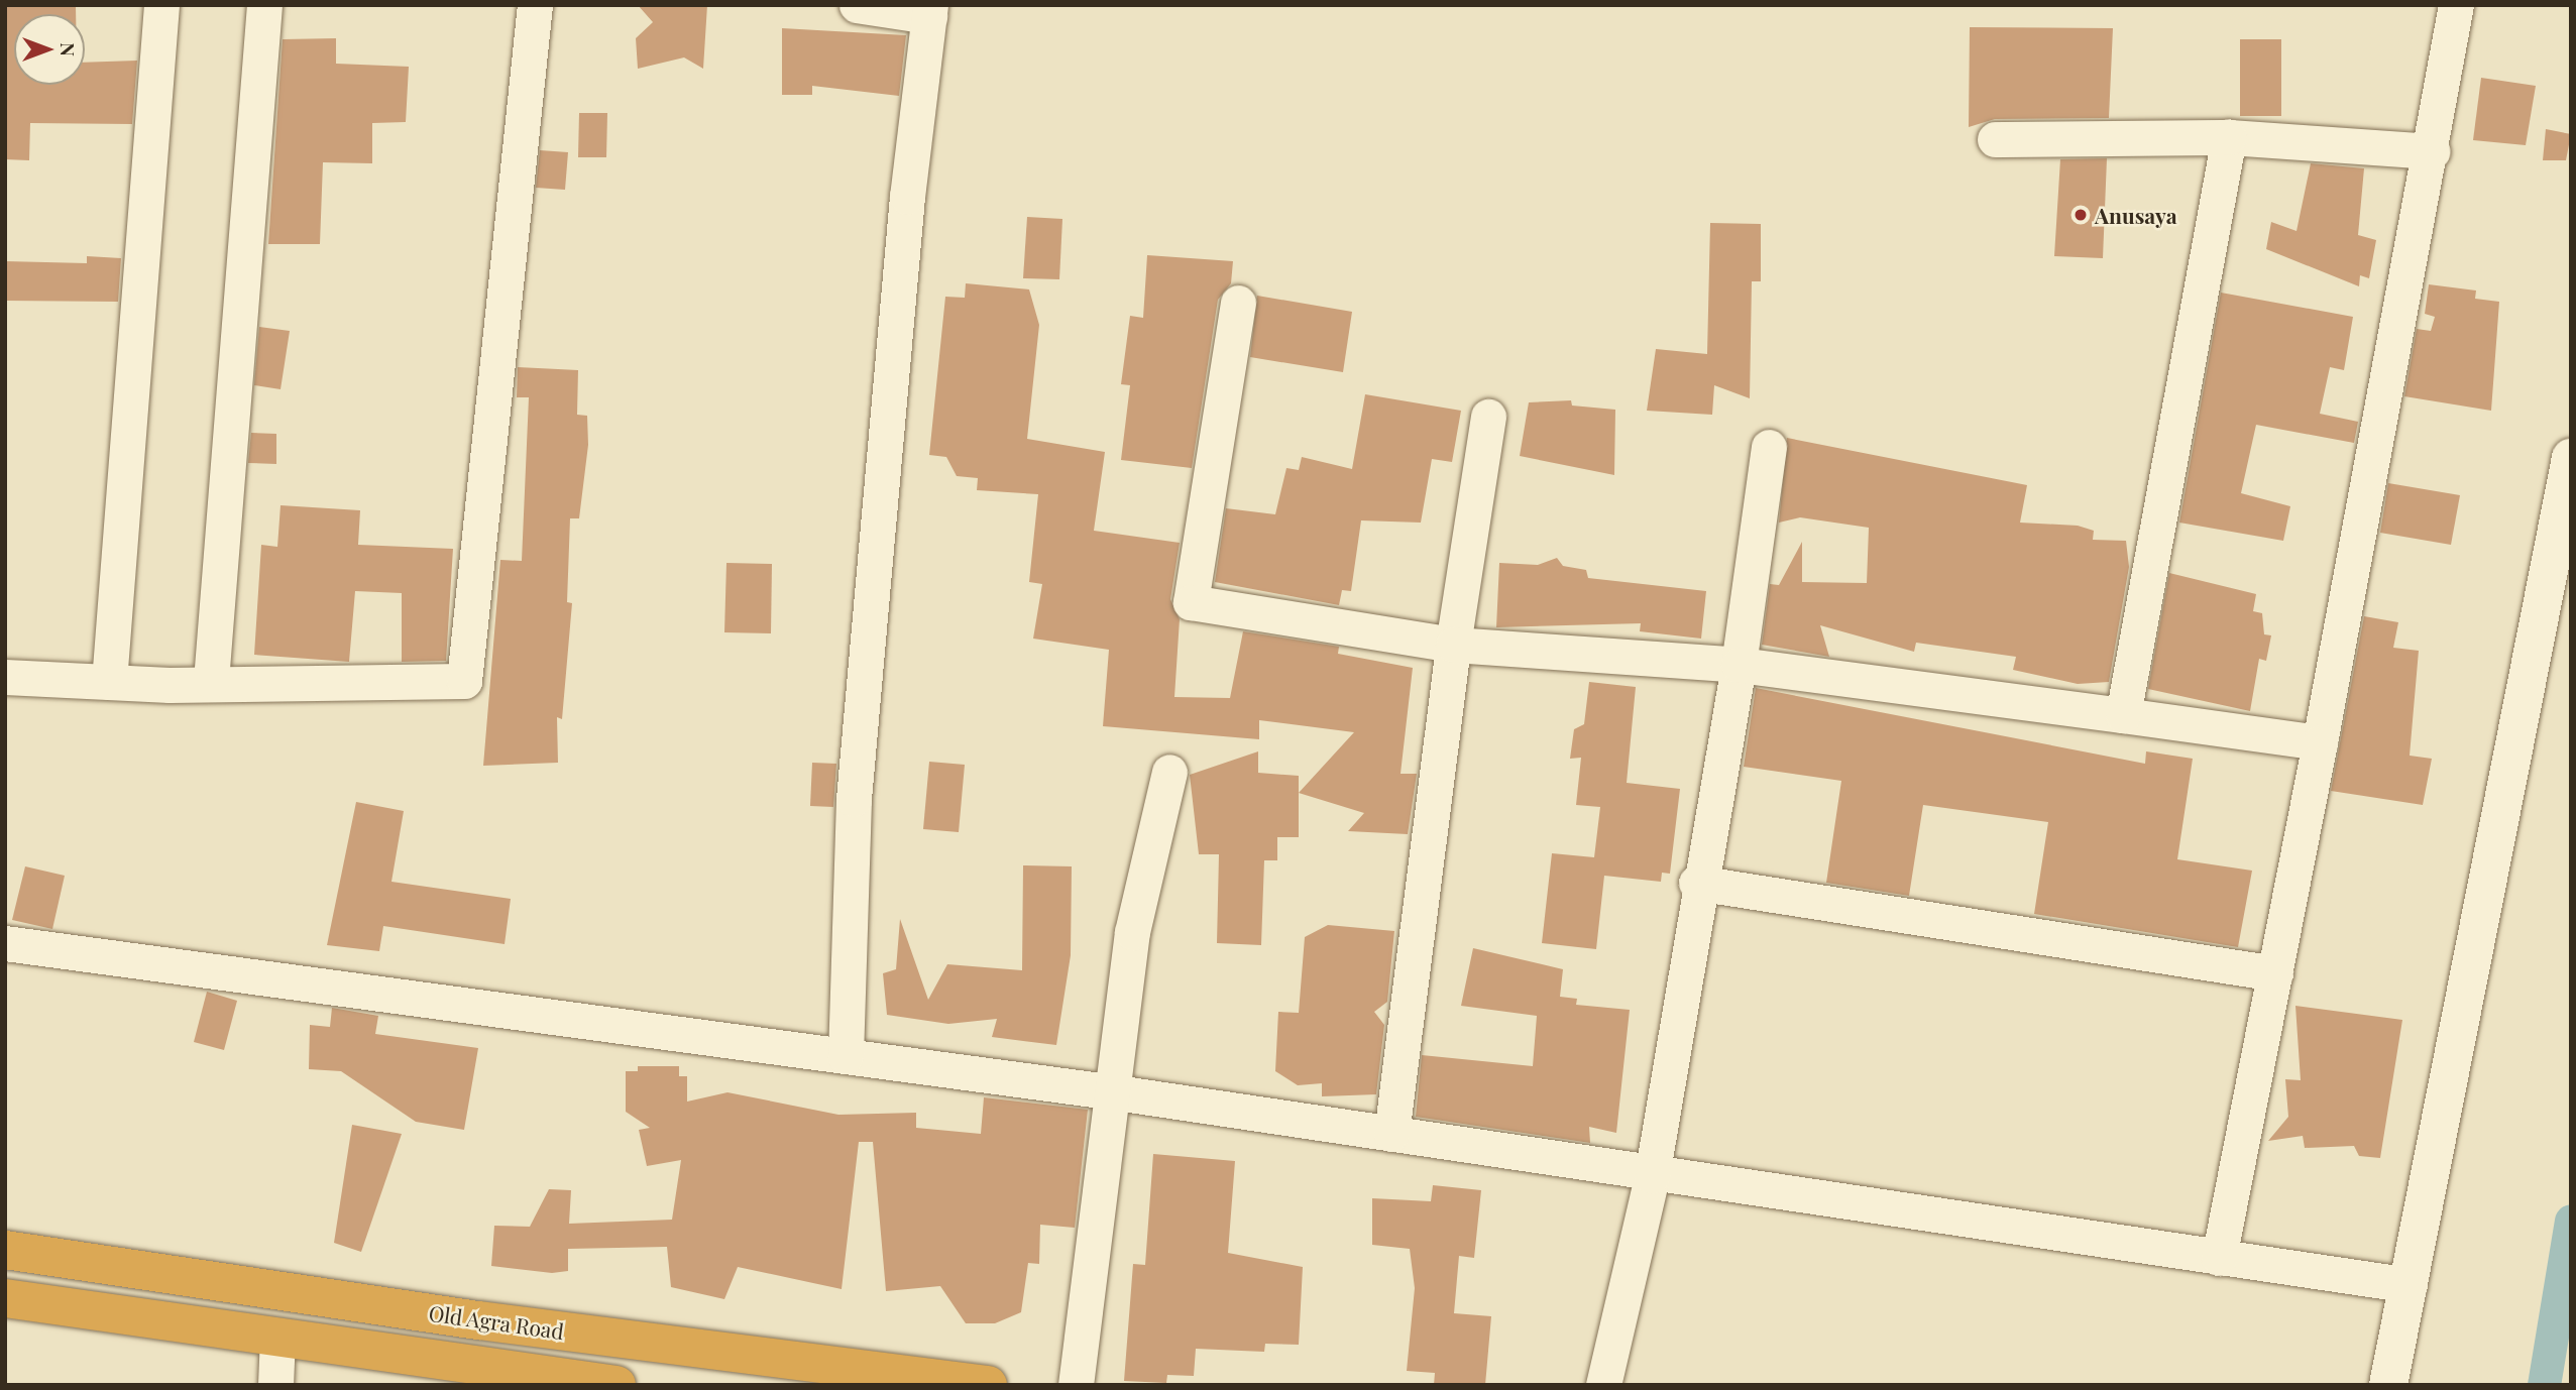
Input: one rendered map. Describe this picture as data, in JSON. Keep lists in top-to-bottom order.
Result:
{
  "streets": {
    "highway": ["Old Agra Road"]
  },
  "places": ["Anusaya"],
  "north": "right"
}
